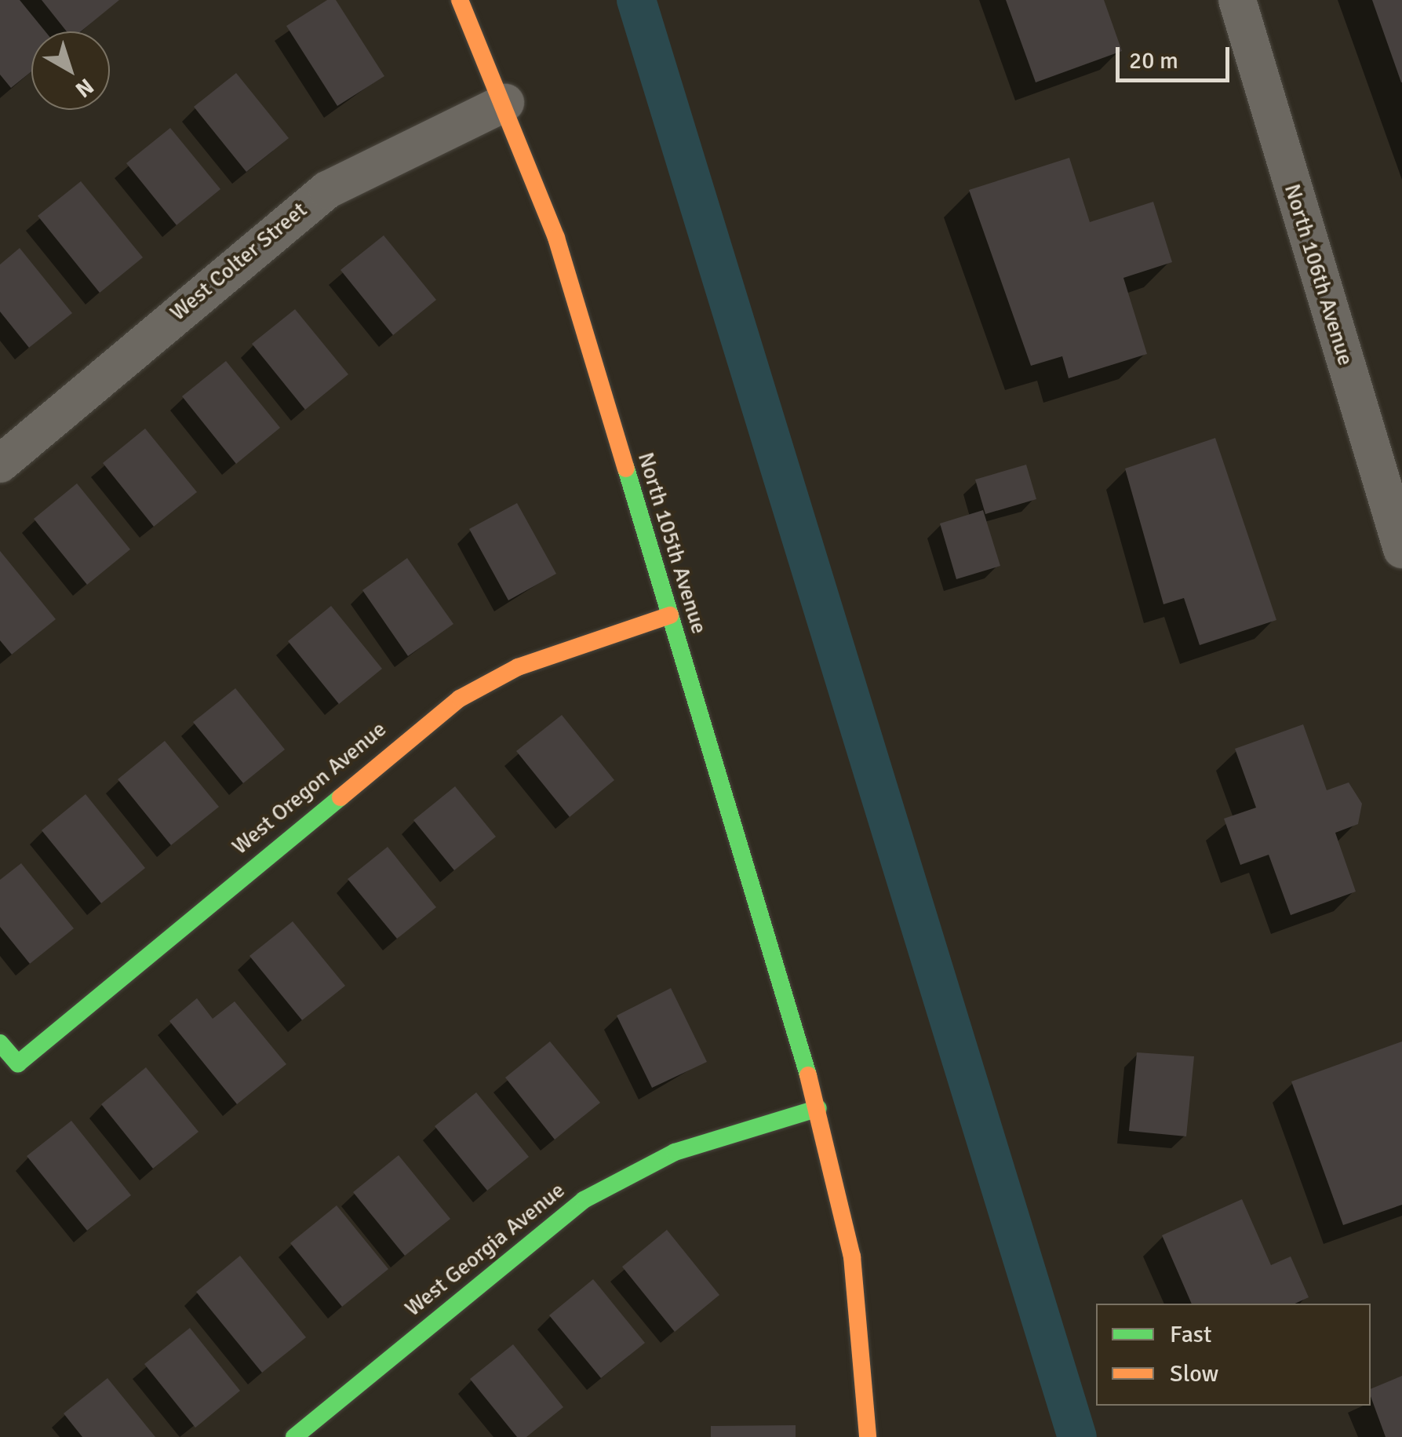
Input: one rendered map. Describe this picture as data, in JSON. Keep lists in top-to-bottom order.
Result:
{
  "streets": {
    "street": [
      "West Colter Street",
      "North 106th Avenue",
      "North 105th Avenue",
      "West Oregon Avenue",
      "West Georgia Avenue"
    ]
  },
  "crossings": [
    ["West Colter Street", "North 105th Avenue"],
    ["North 105th Avenue", "West Oregon Avenue"],
    ["North 105th Avenue", "West Georgia Avenue"]
  ],
  "legend": ["Fast", "Slow"],
  "scale_bar": "20 m",
  "north": "bottom right"
}
